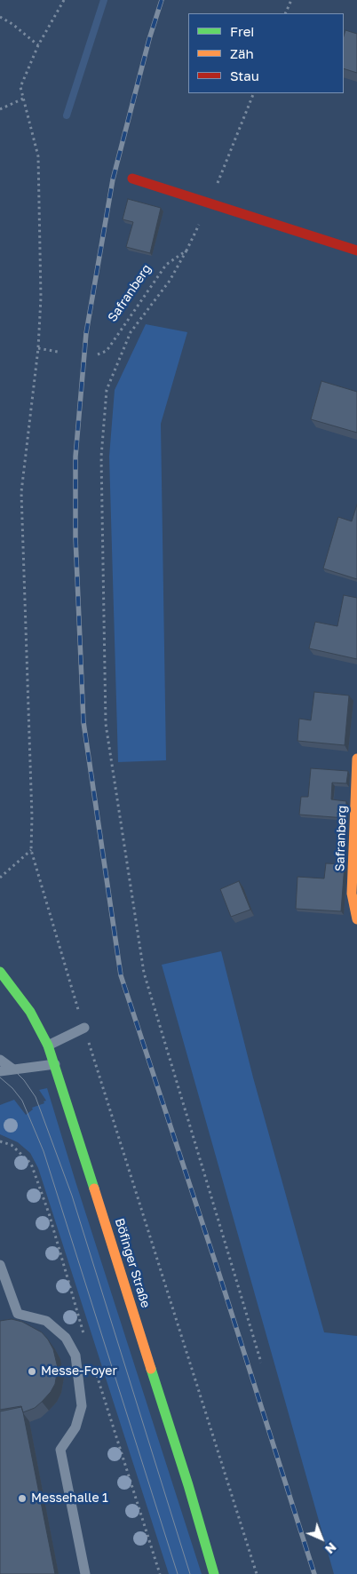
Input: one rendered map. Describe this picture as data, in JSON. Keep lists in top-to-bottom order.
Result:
{
  "streets": {
    "street": ["Safranberg", "Böfinger Straße"]
  },
  "places": ["Messe-Foyer", "Messehalle 1"],
  "legend": ["Frei", "Zäh", "Stau"],
  "north": "bottom right"
}
